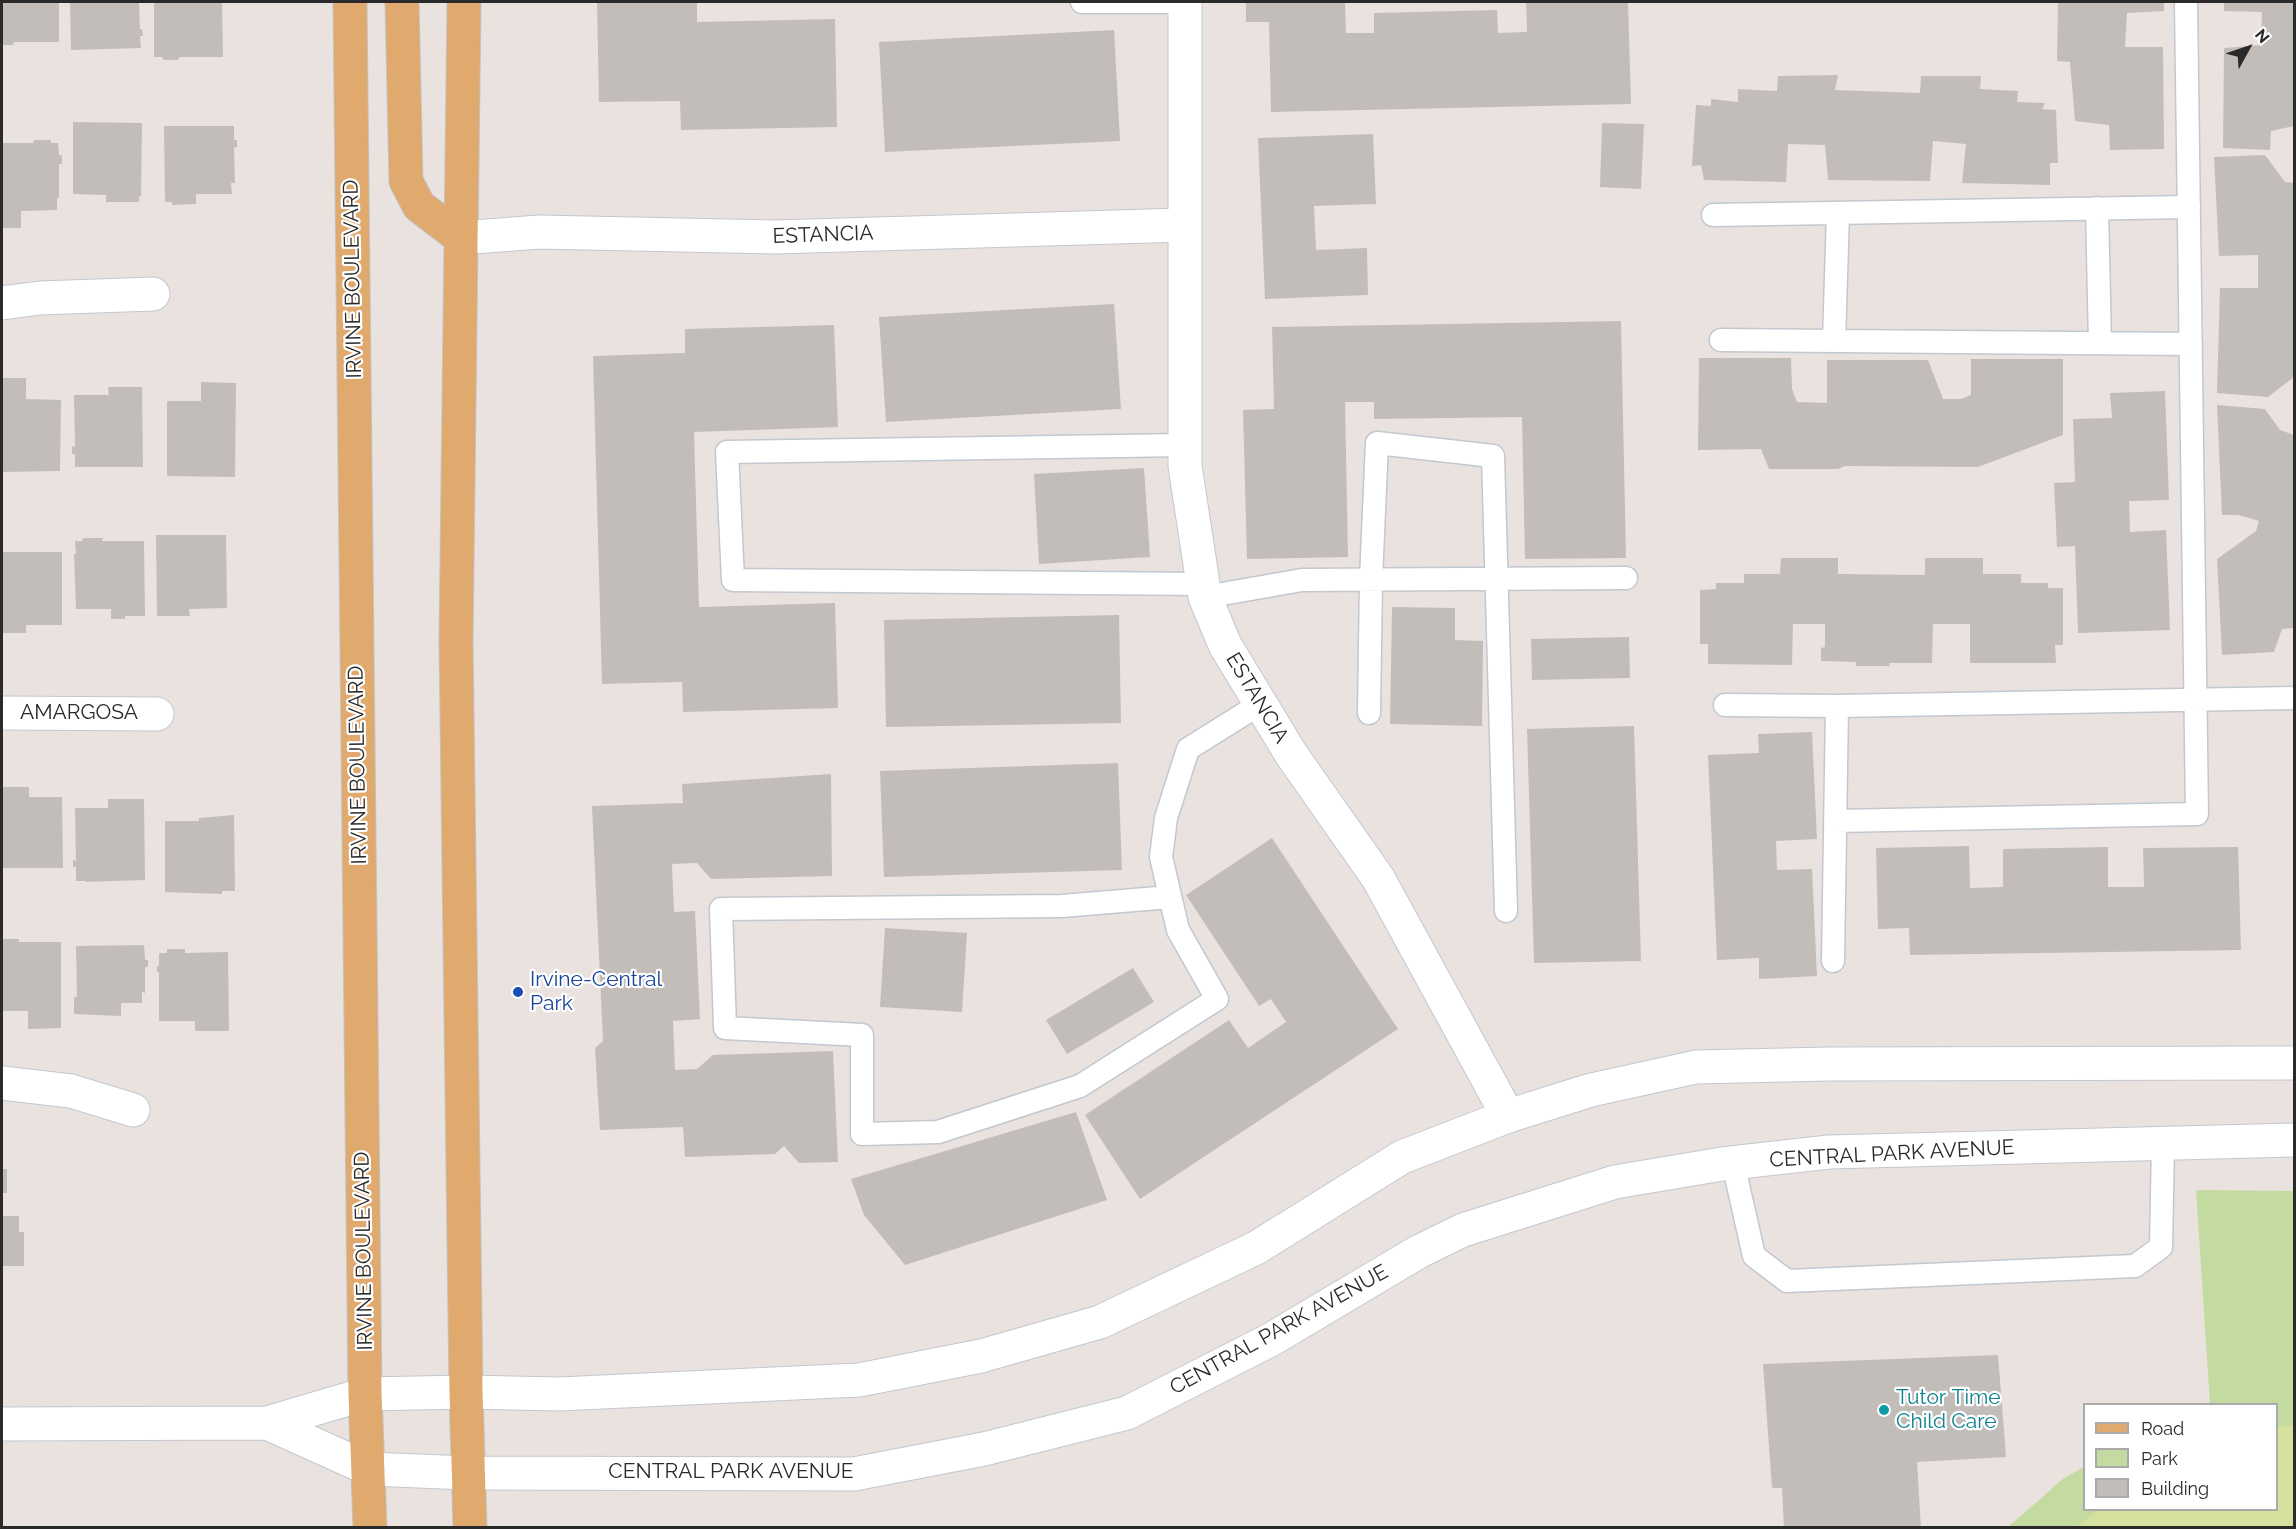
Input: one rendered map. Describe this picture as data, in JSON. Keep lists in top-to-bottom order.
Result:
{
  "streets": {
    "main road": ["IRVINE BOULEVARD"],
    "street": ["ESTANCIA", "AMARGOSA", "CENTRAL PARK AVENUE"]
  },
  "crossings": [
    ["ESTANCIA", "CENTRAL PARK AVENUE"],
    ["IRVINE BOULEVARD", "CENTRAL PARK AVENUE"]
  ],
  "places": ["Irvine-Central Park", "Tutor Time Child Care"],
  "legend": ["Road", "Park", "Building"],
  "north": "top right"
}
